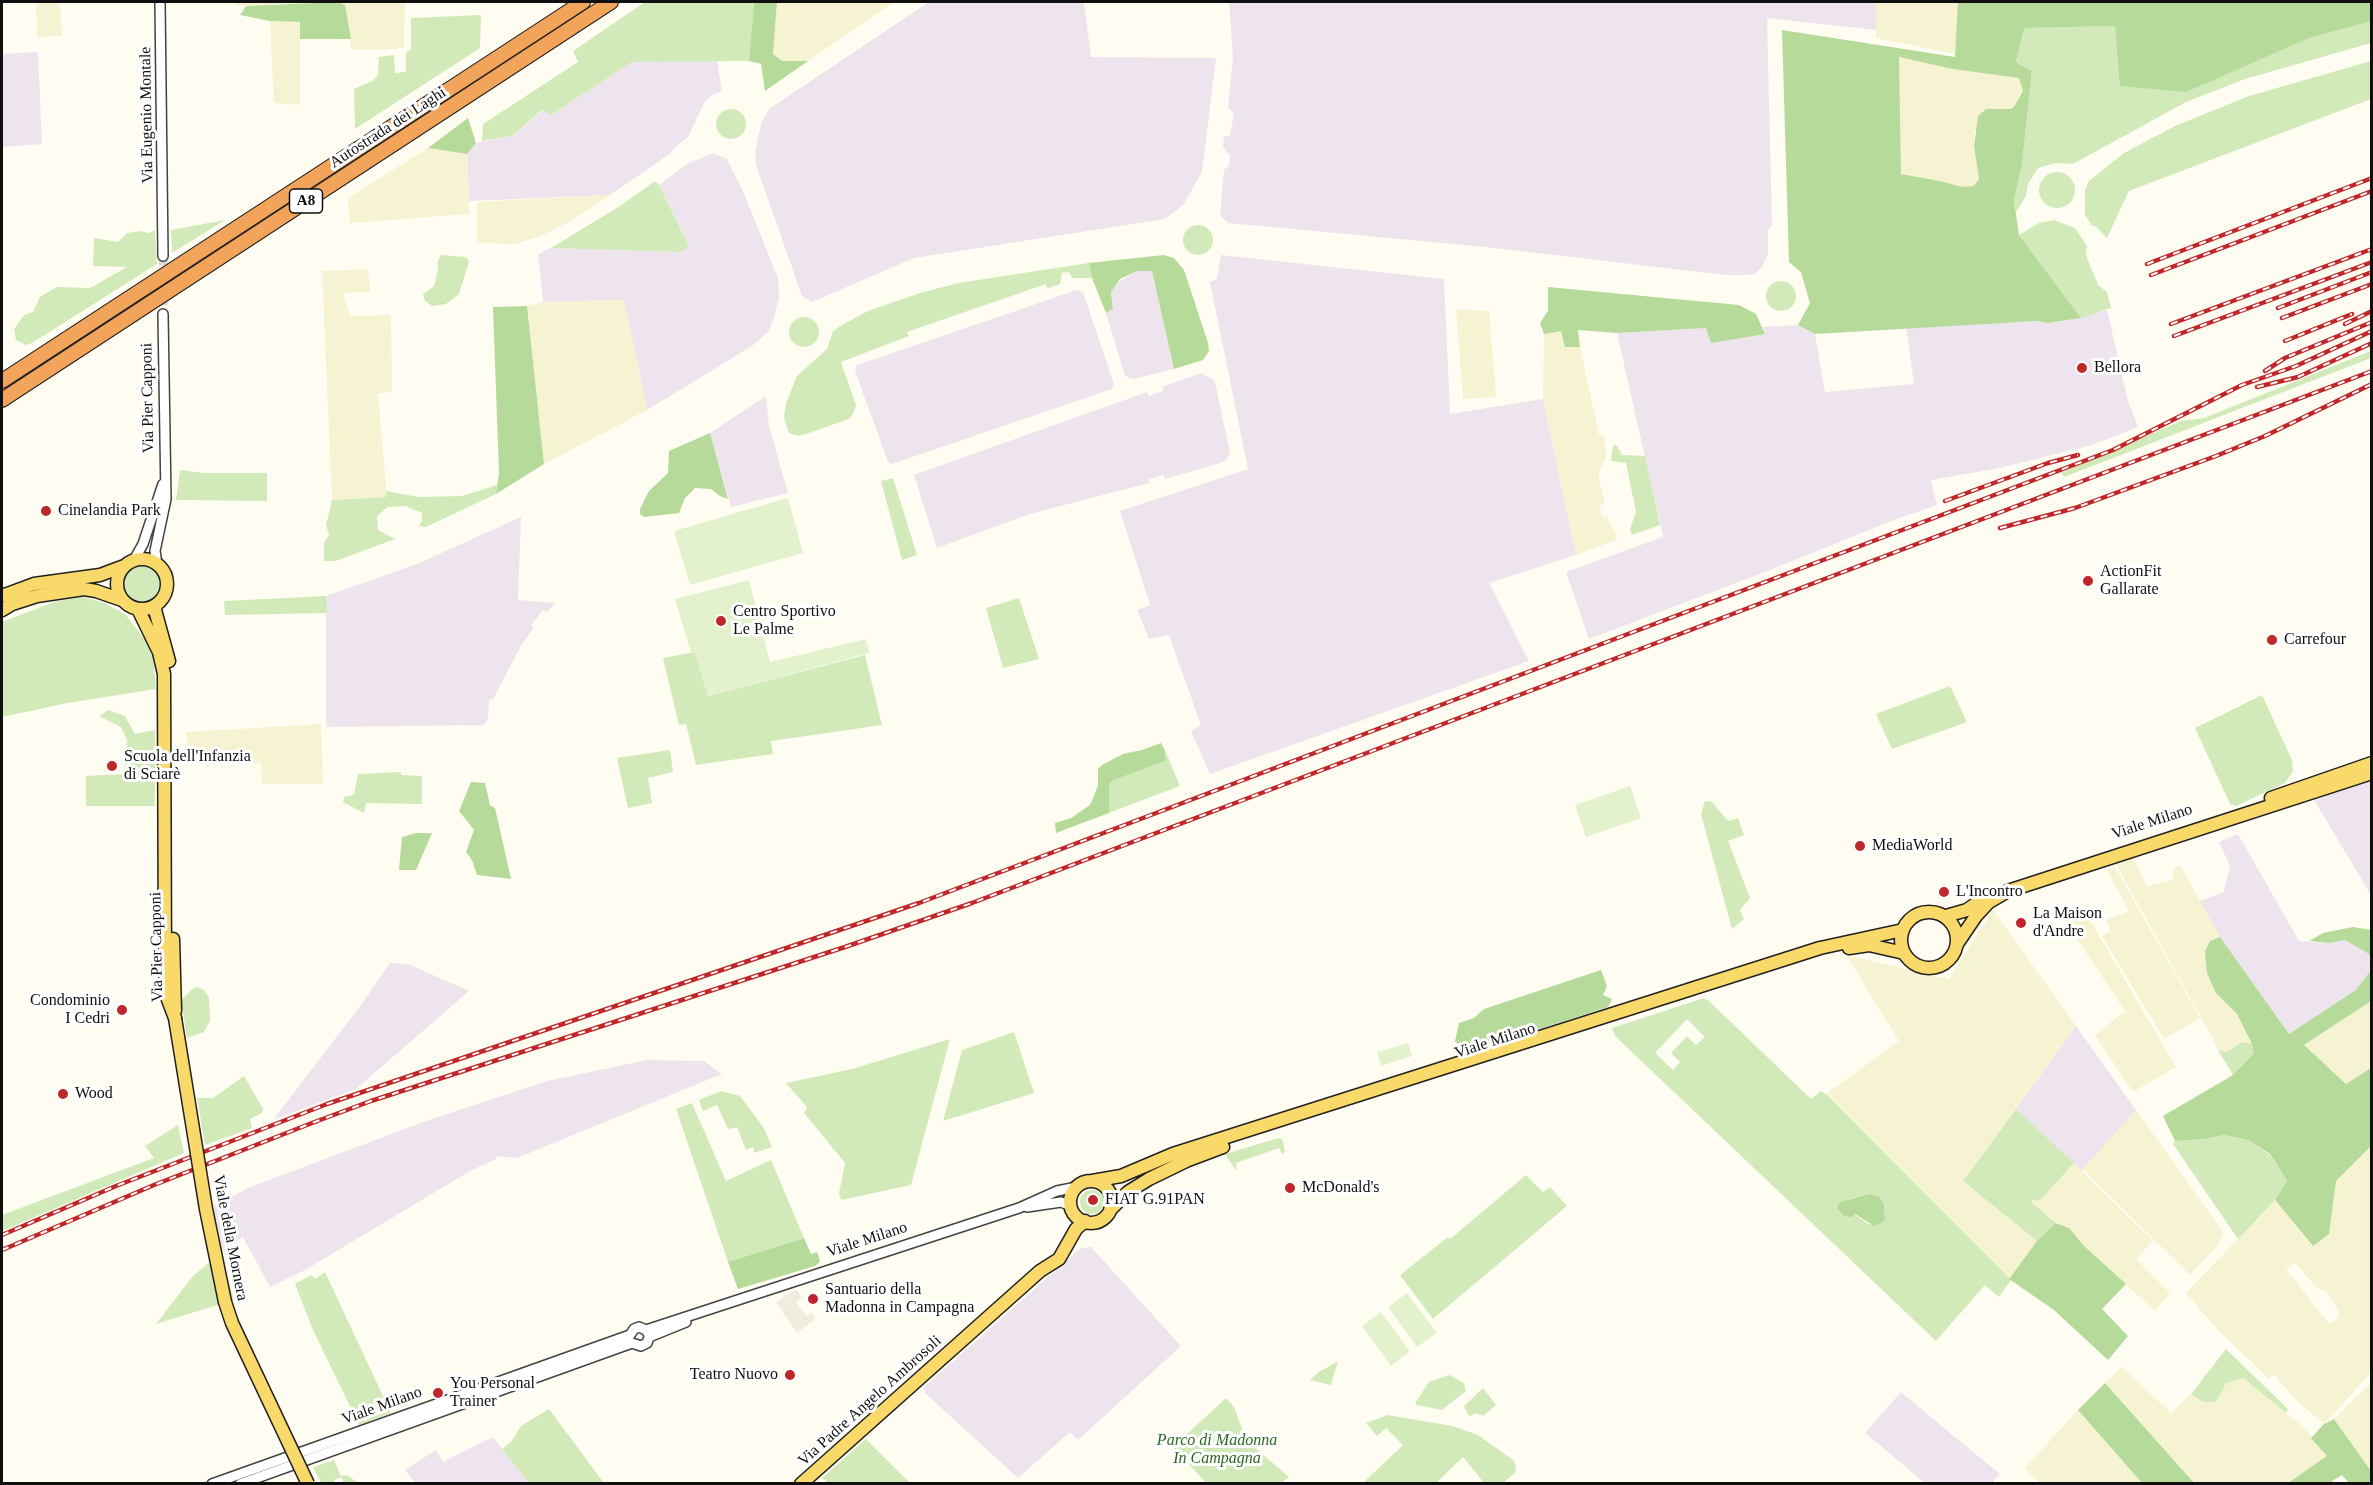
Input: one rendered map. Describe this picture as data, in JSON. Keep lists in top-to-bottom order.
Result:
{
  "streets": {
    "highway": ["Autostrada dei Laghi", "A8"],
    "main road": [
      "Via Pier Capponi",
      "Viale Milano",
      "Viale della Mornera",
      "Via Padre Angelo Ambrosoli"
    ],
    "street": ["Via Eugenio Montale"]
  },
  "crossings": [
    ["Via Pier Capponi", "Viale della Mornera"],
    ["Viale Milano", "Via Padre Angelo Ambrosoli"]
  ],
  "parks": ["Parco di Madonna In Campagna"],
  "places": [
    "Bellora",
    "Cinelandia Park",
    "ActionFit Gallarate",
    "Centro Sportivo Le Palme",
    "Carrefour",
    "Scuola dell'Infanzia di Sciarè",
    "MediaWorld",
    "L'Incontro",
    "La Maison d'Andre",
    "Condominio I Cedri",
    "Wood",
    "McDonald's",
    "FIAT G.91PAN",
    "Santuario della Madonna in Campagna",
    "Teatro Nuovo",
    "You Personal Trainer"
  ]
}
